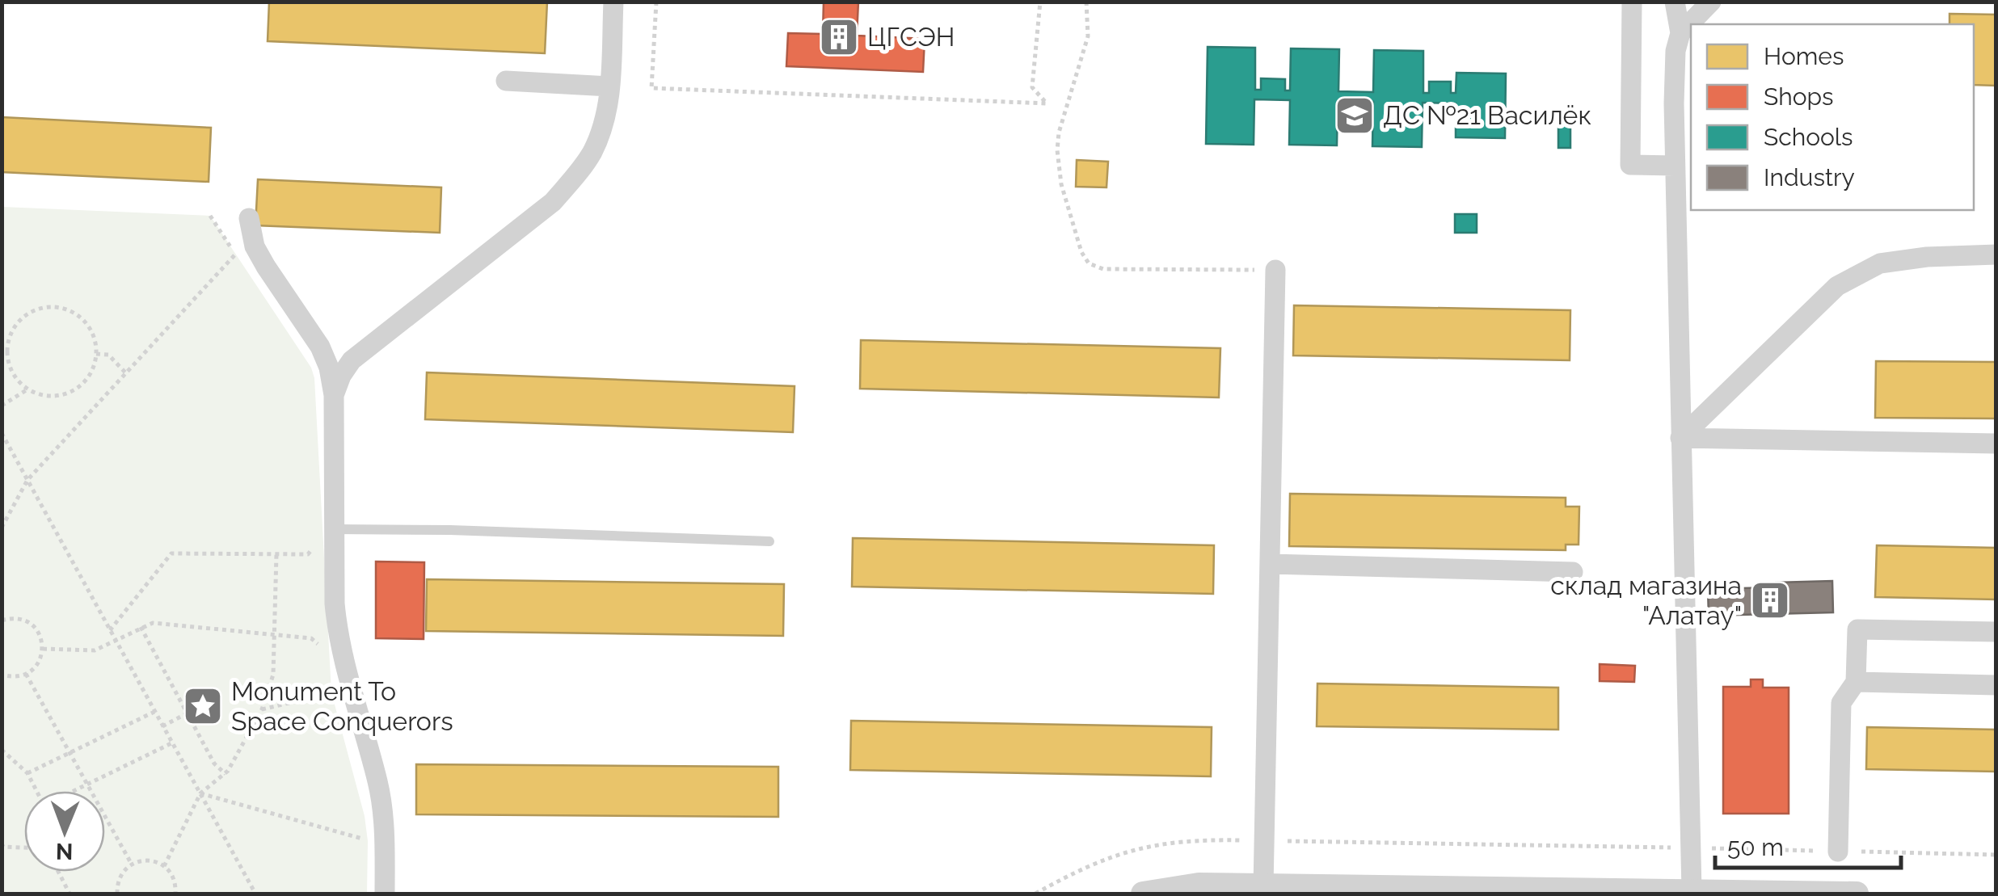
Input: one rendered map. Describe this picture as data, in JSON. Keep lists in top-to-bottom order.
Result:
{
  "places": {
    "building": ["ЦГСЭН", "склад магазина \"Алатау\""],
    "school or university": ["ДС №21 Василёк"],
    "place": ["Monument To Space Conquerors"]
  },
  "legend": [
    "Homes",
    "Shops",
    "Schools",
    "Industry"
  ],
  "scale_bar": "50 m",
  "north": "bottom"
}
